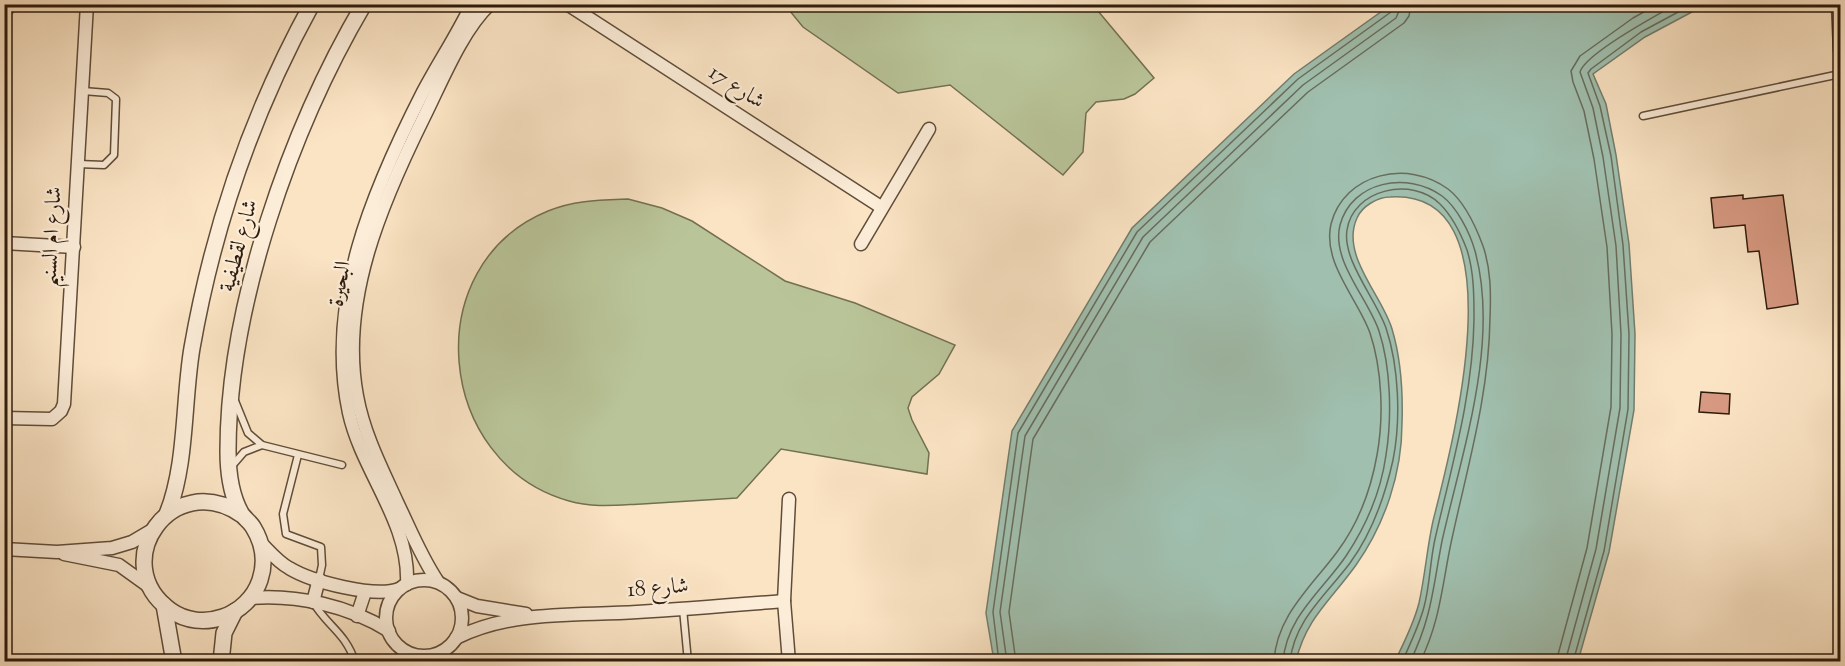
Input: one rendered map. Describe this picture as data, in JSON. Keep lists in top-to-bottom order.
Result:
{
  "streets": {
    "street": [
      "شارع 17",
      "شارع ام السنيم",
      "شارع لقطيفية",
      "البحيرة",
      "شارع 18"
    ]
  },
  "crossings": [
    ["البحيرة", "شارع 18"]
  ]
}
